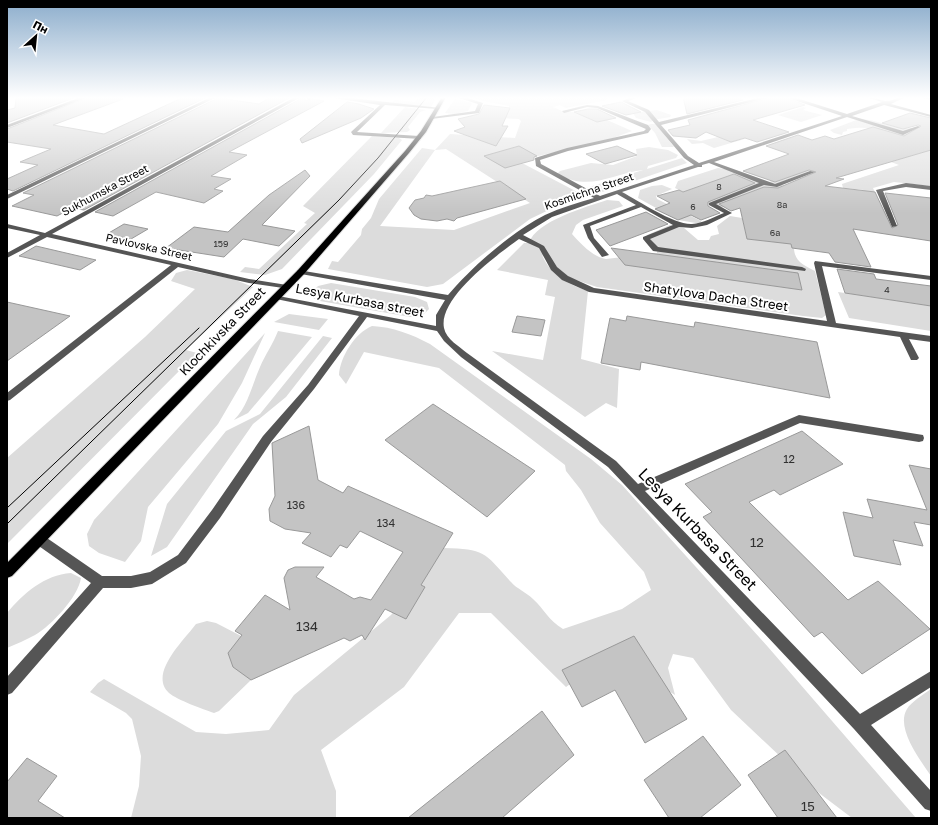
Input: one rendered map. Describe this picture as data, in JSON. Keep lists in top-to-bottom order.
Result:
{
  "streets": {
    "main road": ["Klochkivska Street"],
    "street": [
      "Sukhumska Street",
      "Kosmichna Street",
      "Pavlovska Street",
      "Shatylova Dacha Street",
      "Lesya Kurbasa street",
      "Lesya Kurbasa Street"
    ]
  },
  "crossings": [
    ["Sukhumska Street", "Pavlovska Street"],
    ["Kosmichna Street", "Shatylova Dacha Street"],
    ["Kosmichna Street", "Lesya Kurbasa Street"],
    ["Pavlovska Street", "Klochkivska Street"],
    ["Lesya Kurbasa street", "Klochkivska Street"],
    ["Lesya Kurbasa street", "Lesya Kurbasa Street"]
  ],
  "house_numbers": [
    "8",
    "8а",
    "6",
    "6а",
    "159",
    "4",
    "12",
    "136",
    "134",
    "12",
    "134",
    "15"
  ],
  "north": "top right"
}
